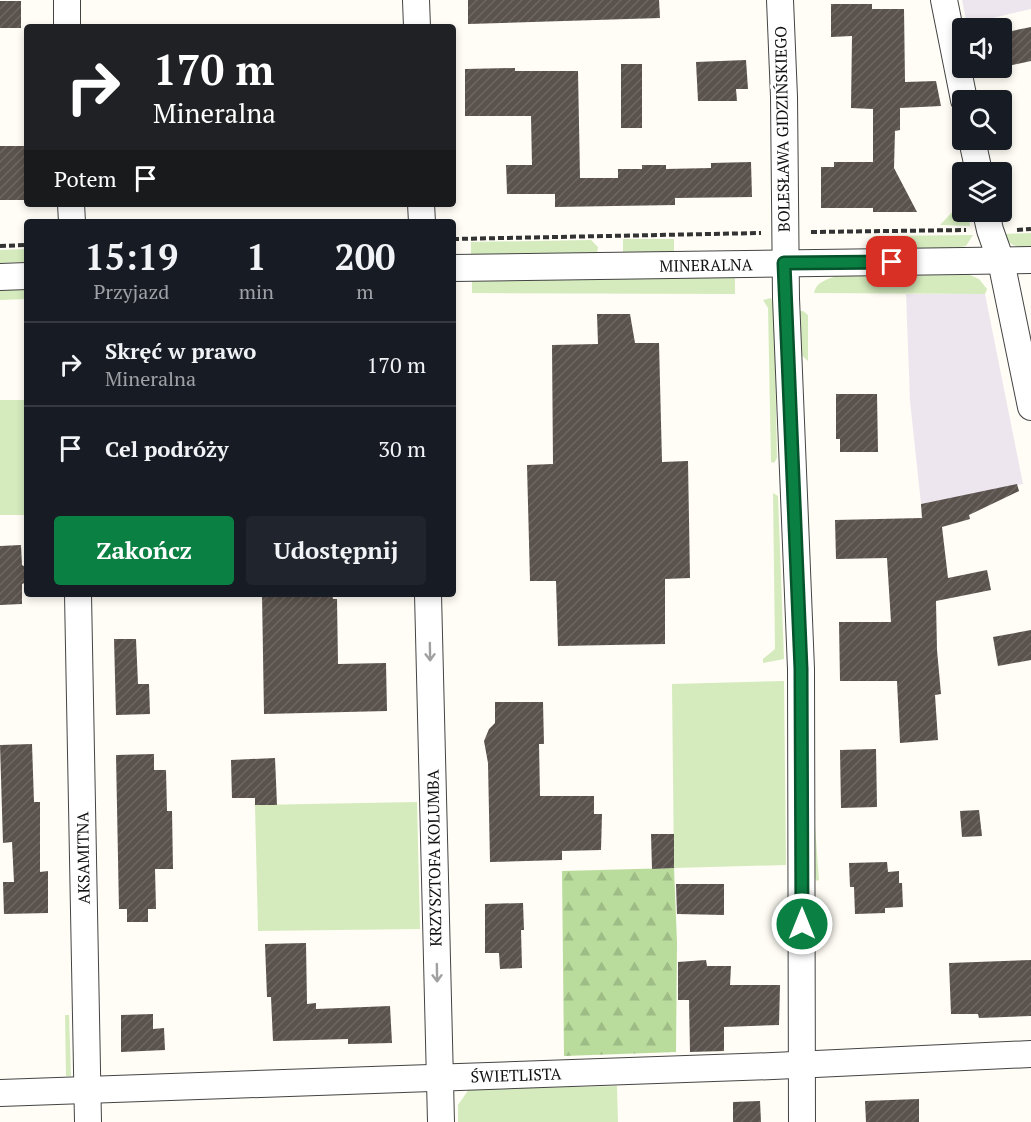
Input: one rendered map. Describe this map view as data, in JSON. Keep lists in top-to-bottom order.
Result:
{
  "streets": {
    "street": [
      "BOLESŁAWA GIDZIŃSKIEGO",
      "MINERALNA",
      "AKSAMITNA",
      "KRZYSZTOFA KOLUMBA",
      "ŚWIETLISTA"
    ]
  },
  "crossings": [
    ["BOLESŁAWA GIDZIŃSKIEGO", "MINERALNA"],
    ["BOLESŁAWA GIDZIŃSKIEGO", "ŚWIETLISTA"],
    ["AKSAMITNA", "ŚWIETLISTA"],
    ["KRZYSZTOFA KOLUMBA", "ŚWIETLISTA"]
  ],
  "one_way": ["KRZYSZTOFA KOLUMBA"],
  "page": {
    "turn": ["170 m", "Mineralna"],
    "then": "Potem",
    "eta": [
      "15:19",
      "Przyjazd",
      "1",
      "min",
      "200",
      "m"
    ],
    "list": [
      {
        "name": "Skręć w prawo",
        "note": "Mineralna",
        "value": "170 m"
      },
      {
        "name": "Cel podróży",
        "value": "30 m"
      }
    ],
    "buttons": ["Zakończ", "Udostępnij"]
  }
}
